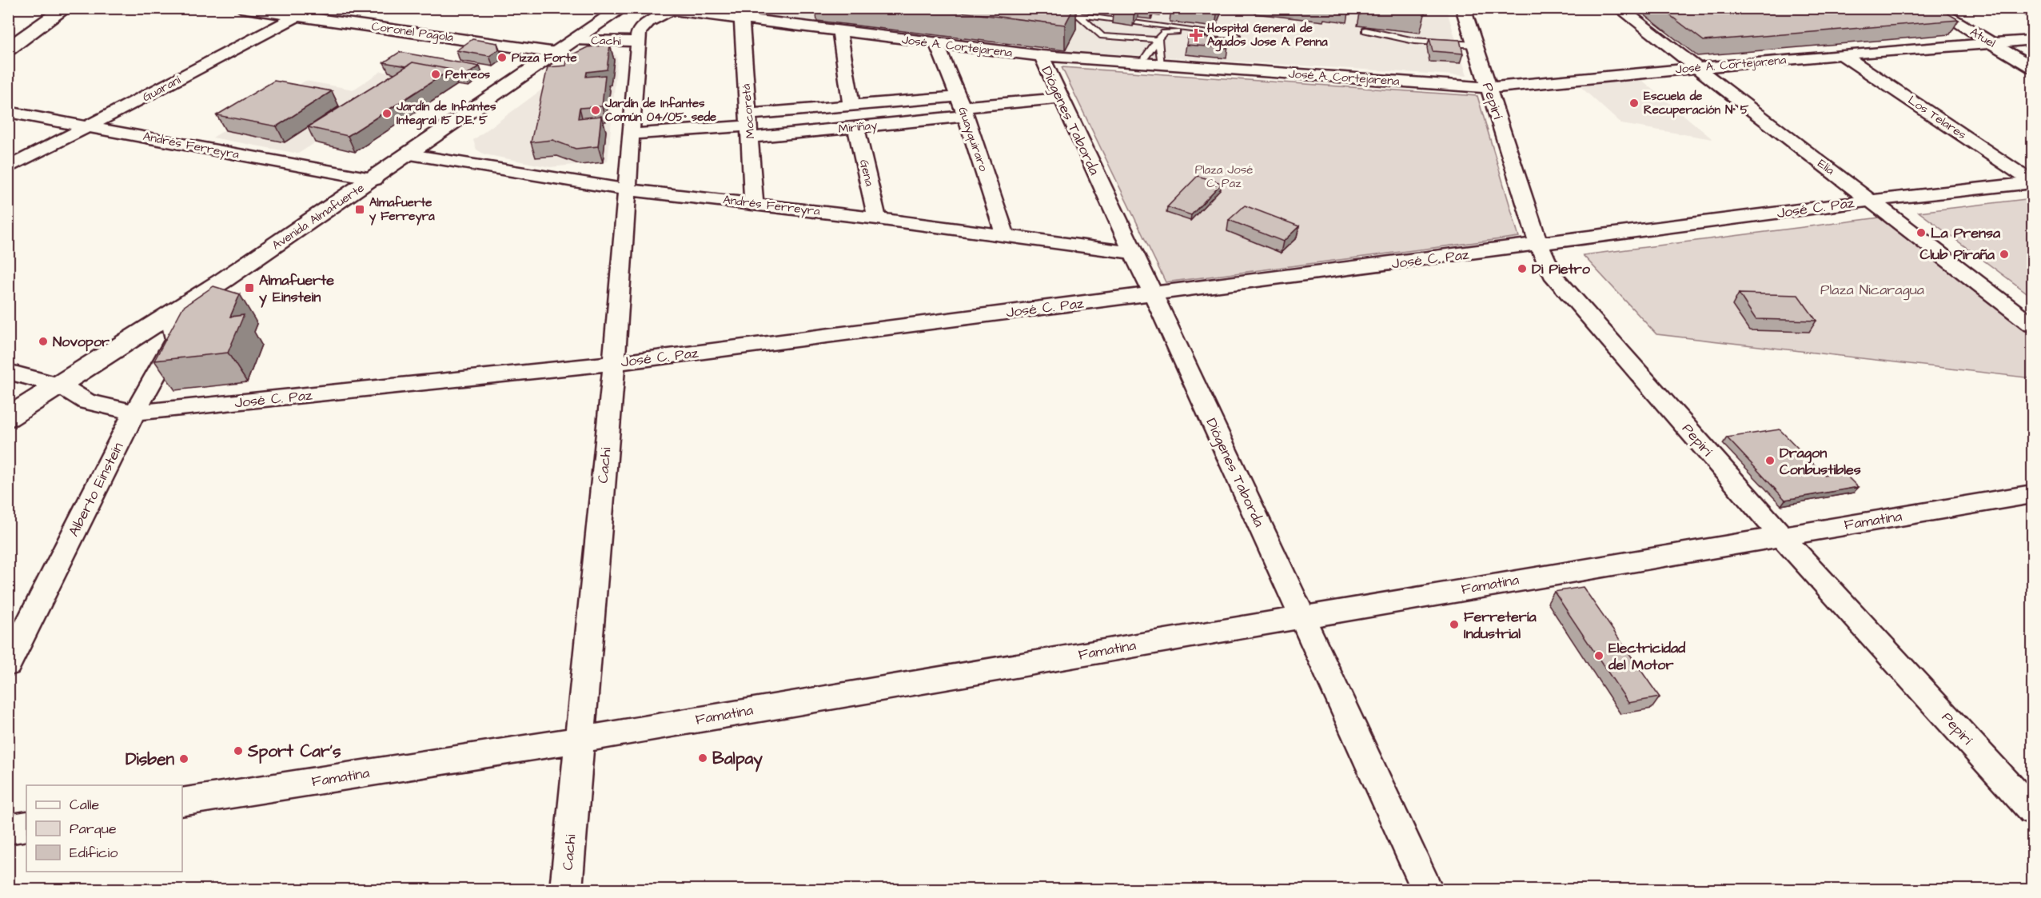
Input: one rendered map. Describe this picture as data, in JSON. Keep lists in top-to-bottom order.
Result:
{
  "streets": {
    "main road": ["Avenida Almafuerte"],
    "street": [
      "Coronel Pagola",
      "Atuel",
      "Cachi",
      "José A. Cortejarena",
      "Guaraní",
      "Pepirí",
      "Mocoretá",
      "Los Telares",
      "Diógenes Taborda",
      "Miriñay",
      "Guayquiraro",
      "Andrés Ferreyra",
      "Elía",
      "Gena",
      "José C. Paz",
      "Alberto Einstein",
      "Famatina"
    ]
  },
  "crossings": [
    ["Coronel Pagola", "Guaraní"],
    ["Coronel Pagola", "Avenida Almafuerte"],
    ["Atuel", "José A. Cortejarena"],
    ["Cachi", "José A. Cortejarena"],
    ["Cachi", "Miriñay"],
    ["Cachi", "Andrés Ferreyra"],
    ["Cachi", "José C. Paz"],
    ["Cachi", "Avenida Almafuerte"],
    ["Cachi", "Famatina"],
    ["José A. Cortejarena", "Pepirí"],
    ["José A. Cortejarena", "Mocoretá"],
    ["José A. Cortejarena", "Los Telares"],
    ["José A. Cortejarena", "Diógenes Taborda"],
    ["José A. Cortejarena", "Guayquiraro"],
    ["José A. Cortejarena", "Elía"],
    ["Guaraní", "Andrés Ferreyra"],
    ["Pepirí", "José C. Paz"],
    ["Pepirí", "Famatina"],
    ["Mocoretá", "Miriñay"],
    ["Mocoretá", "Andrés Ferreyra"],
    ["Los Telares", "José C. Paz"],
    ["Diógenes Taborda", "Miriñay"],
    ["Diógenes Taborda", "Andrés Ferreyra"],
    ["Diógenes Taborda", "José C. Paz"],
    ["Diógenes Taborda", "Famatina"],
    ["Miriñay", "Guayquiraro"],
    ["Miriñay", "Gena"],
    ["Guayquiraro", "Andrés Ferreyra"],
    ["Andrés Ferreyra", "Gena"],
    ["Andrés Ferreyra", "Avenida Almafuerte"],
    ["Elía", "José C. Paz"],
    ["José C. Paz", "Avenida Almafuerte"],
    ["José C. Paz", "Alberto Einstein"],
    ["Avenida Almafuerte", "Alberto Einstein"]
  ],
  "parks": ["Plaza José C. Paz", "Plaza Nicaragua"],
  "places": {
    "health": ["Hospital General de Agudos Jose A. Penna"],
    "other": [
      "Pizza Forte",
      "Petreos",
      "Escuela de Recuperación N° 5",
      "Jardín de Infantes Común 04/05° sede",
      "Jardín de Infantes Integral 15 D.E. 5",
      "La Prensa",
      "Club Piraña",
      "Di Pietro",
      "Novopor",
      "Dragon Conbustibles",
      "Ferretería Industrial",
      "Electricidad del Motor",
      "Sport Car's",
      "Balpay",
      "Disben"
    ],
    "transit": ["Almafuerte y Ferreyra", "Almafuerte y Einstein"]
  },
  "legend": ["Calle", "Parque", "Edificio"]
}
